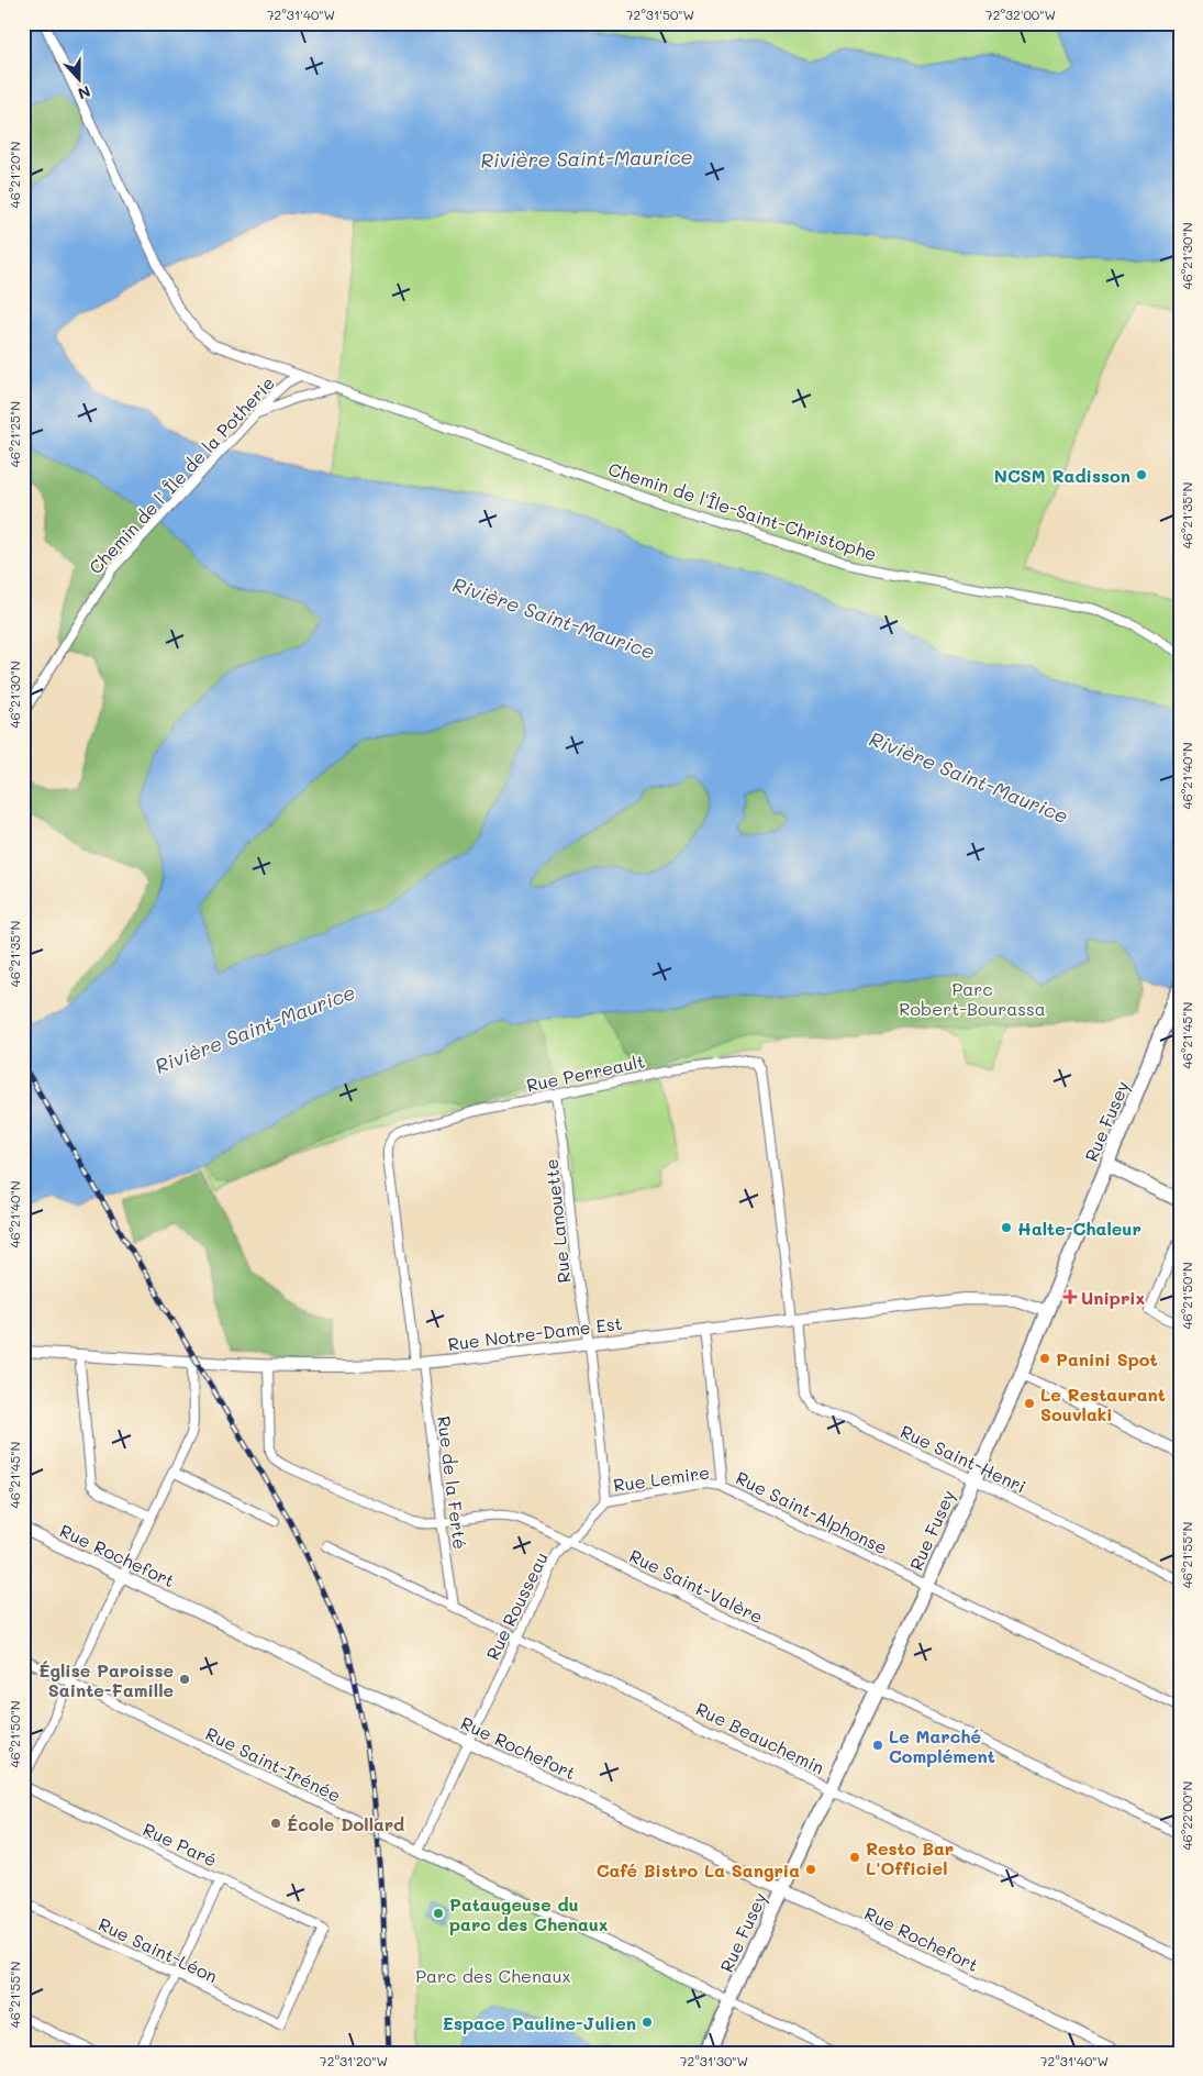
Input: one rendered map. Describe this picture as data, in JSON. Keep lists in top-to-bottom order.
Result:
{
  "streets": {
    "main road": ["Rue Fusey"],
    "street": [
      "Chemin de l' Île de la Potherie",
      "Chemin de l'Île-Saint-Christophe",
      "Rue Perreault",
      "Rue Lanouette",
      "Rue Notre-Dame Est",
      "Rue Saint-Henri",
      "Rue Lemire",
      "Rue de la Ferté",
      "Rue Saint-Alphonse",
      "Rue Rochefort",
      "Rue Saint-Valère",
      "Rue Rousseau",
      "Rue Beauchemin",
      "Rue Saint-Irénée",
      "Rue Paré",
      "Rue Saint-Léon"
    ]
  },
  "crossings": [
    ["Chemin de l' Île de la Potherie", "Chemin de l'Île-Saint-Christophe"],
    ["Rue Perreault", "Rue Lanouette"],
    ["Rue Perreault", "Rue Notre-Dame Est"],
    ["Rue Perreault", "Rue Saint-Henri"],
    ["Rue Perreault", "Rue de la Ferté"],
    ["Rue Fusey", "Rue Notre-Dame Est"],
    ["Rue Fusey", "Rue Saint-Henri"],
    ["Rue Fusey", "Rue Saint-Alphonse"],
    ["Rue Fusey", "Rue Rochefort"],
    ["Rue Fusey", "Rue Saint-Valère"],
    ["Rue Fusey", "Rue Beauchemin"],
    ["Rue Fusey", "Rue Saint-Irénée"],
    ["Rue Lanouette", "Rue Notre-Dame Est"],
    ["Rue Notre-Dame Est", "Rue Saint-Henri"],
    ["Rue Notre-Dame Est", "Rue de la Ferté"],
    ["Rue Notre-Dame Est", "Rue Saint-Alphonse"],
    ["Rue Notre-Dame Est", "Rue Saint-Valère"],
    ["Rue Lemire", "Rue Saint-Alphonse"],
    ["Rue Lemire", "Rue Rousseau"],
    ["Rue de la Ferté", "Rue Saint-Valère"],
    ["Rue de la Ferté", "Rue Beauchemin"],
    ["Rue Rochefort", "Rue Rousseau"],
    ["Rue Saint-Valère", "Rue Rousseau"],
    ["Rue Rousseau", "Rue Beauchemin"],
    ["Rue Rousseau", "Rue Saint-Irénée"],
    ["Rue Paré", "Rue Saint-Léon"]
  ],
  "water": ["Rivière Saint-Maurice"],
  "parks": ["Parc Robert-Bourassa", "Parc des Chenaux"],
  "places": {
    "other": [
      "NCSM Radisson",
      "Halte-Chaleur",
      "Panini Spot",
      "Le Restaurant Souvlaki",
      "Église Paroisse Sainte-Famille",
      "Le Marché Complément",
      "École Dollard",
      "Resto Bar L'Officiel",
      "Café Bistro La Sangria",
      "Pataugeuse du parc des Chenaux",
      "Espace Pauline-Julien"
    ],
    "health": ["Uniprix"]
  },
  "north": "bottom",
  "coordinates": [
    "72°31'40\"W",
    "72°31'50\"W",
    "72°32'00\"W",
    "46°21'20\"N",
    "46°21'30\"N",
    "46°21'25\"N",
    "46°21'35\"N",
    "46°21'40\"N",
    "46°21'45\"N",
    "46°21'50\"N",
    "46°21'55\"N",
    "46°22'00\"N",
    "72°31'20\"W",
    "72°31'30\"W"
  ]
}
